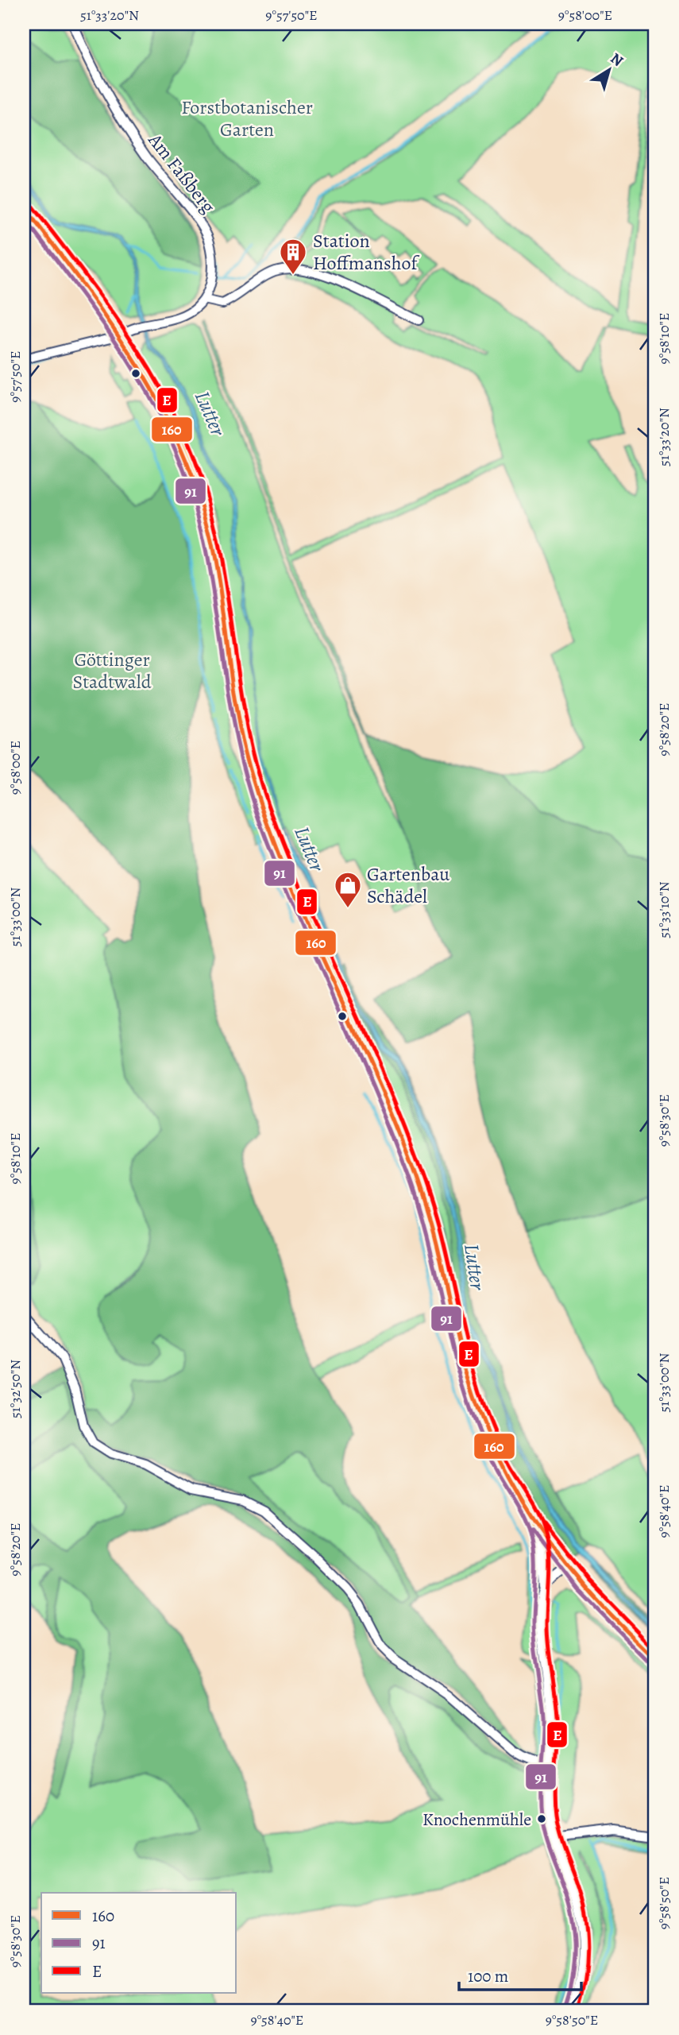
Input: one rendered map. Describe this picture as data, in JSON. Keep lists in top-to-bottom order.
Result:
{
  "streets": {
    "street": ["Am Faßberg"]
  },
  "water": ["Lutter"],
  "parks": ["Forstbotanischer Garten", "Göttinger Stadtwald"],
  "places": {
    "building": ["Station Hoffmanshof"],
    "shop": ["Gartenbau Schädel"],
    "other": ["Knochenmühle"]
  },
  "lines": ["transit line E", "transit line 160", "transit line 91"],
  "legend": ["160", "91", "E"],
  "scale_bar": "100 m",
  "north": "top right",
  "coordinates": [
    "51°33'20\"N",
    "9°57'50\"E",
    "9°58'00\"E",
    "9°58'10\"E",
    "9°58'20\"E",
    "51°33'10\"N",
    "51°33'00\"N",
    "9°58'30\"E",
    "51°32'50\"N",
    "9°58'40\"E",
    "9°58'50\"E"
  ]
}
